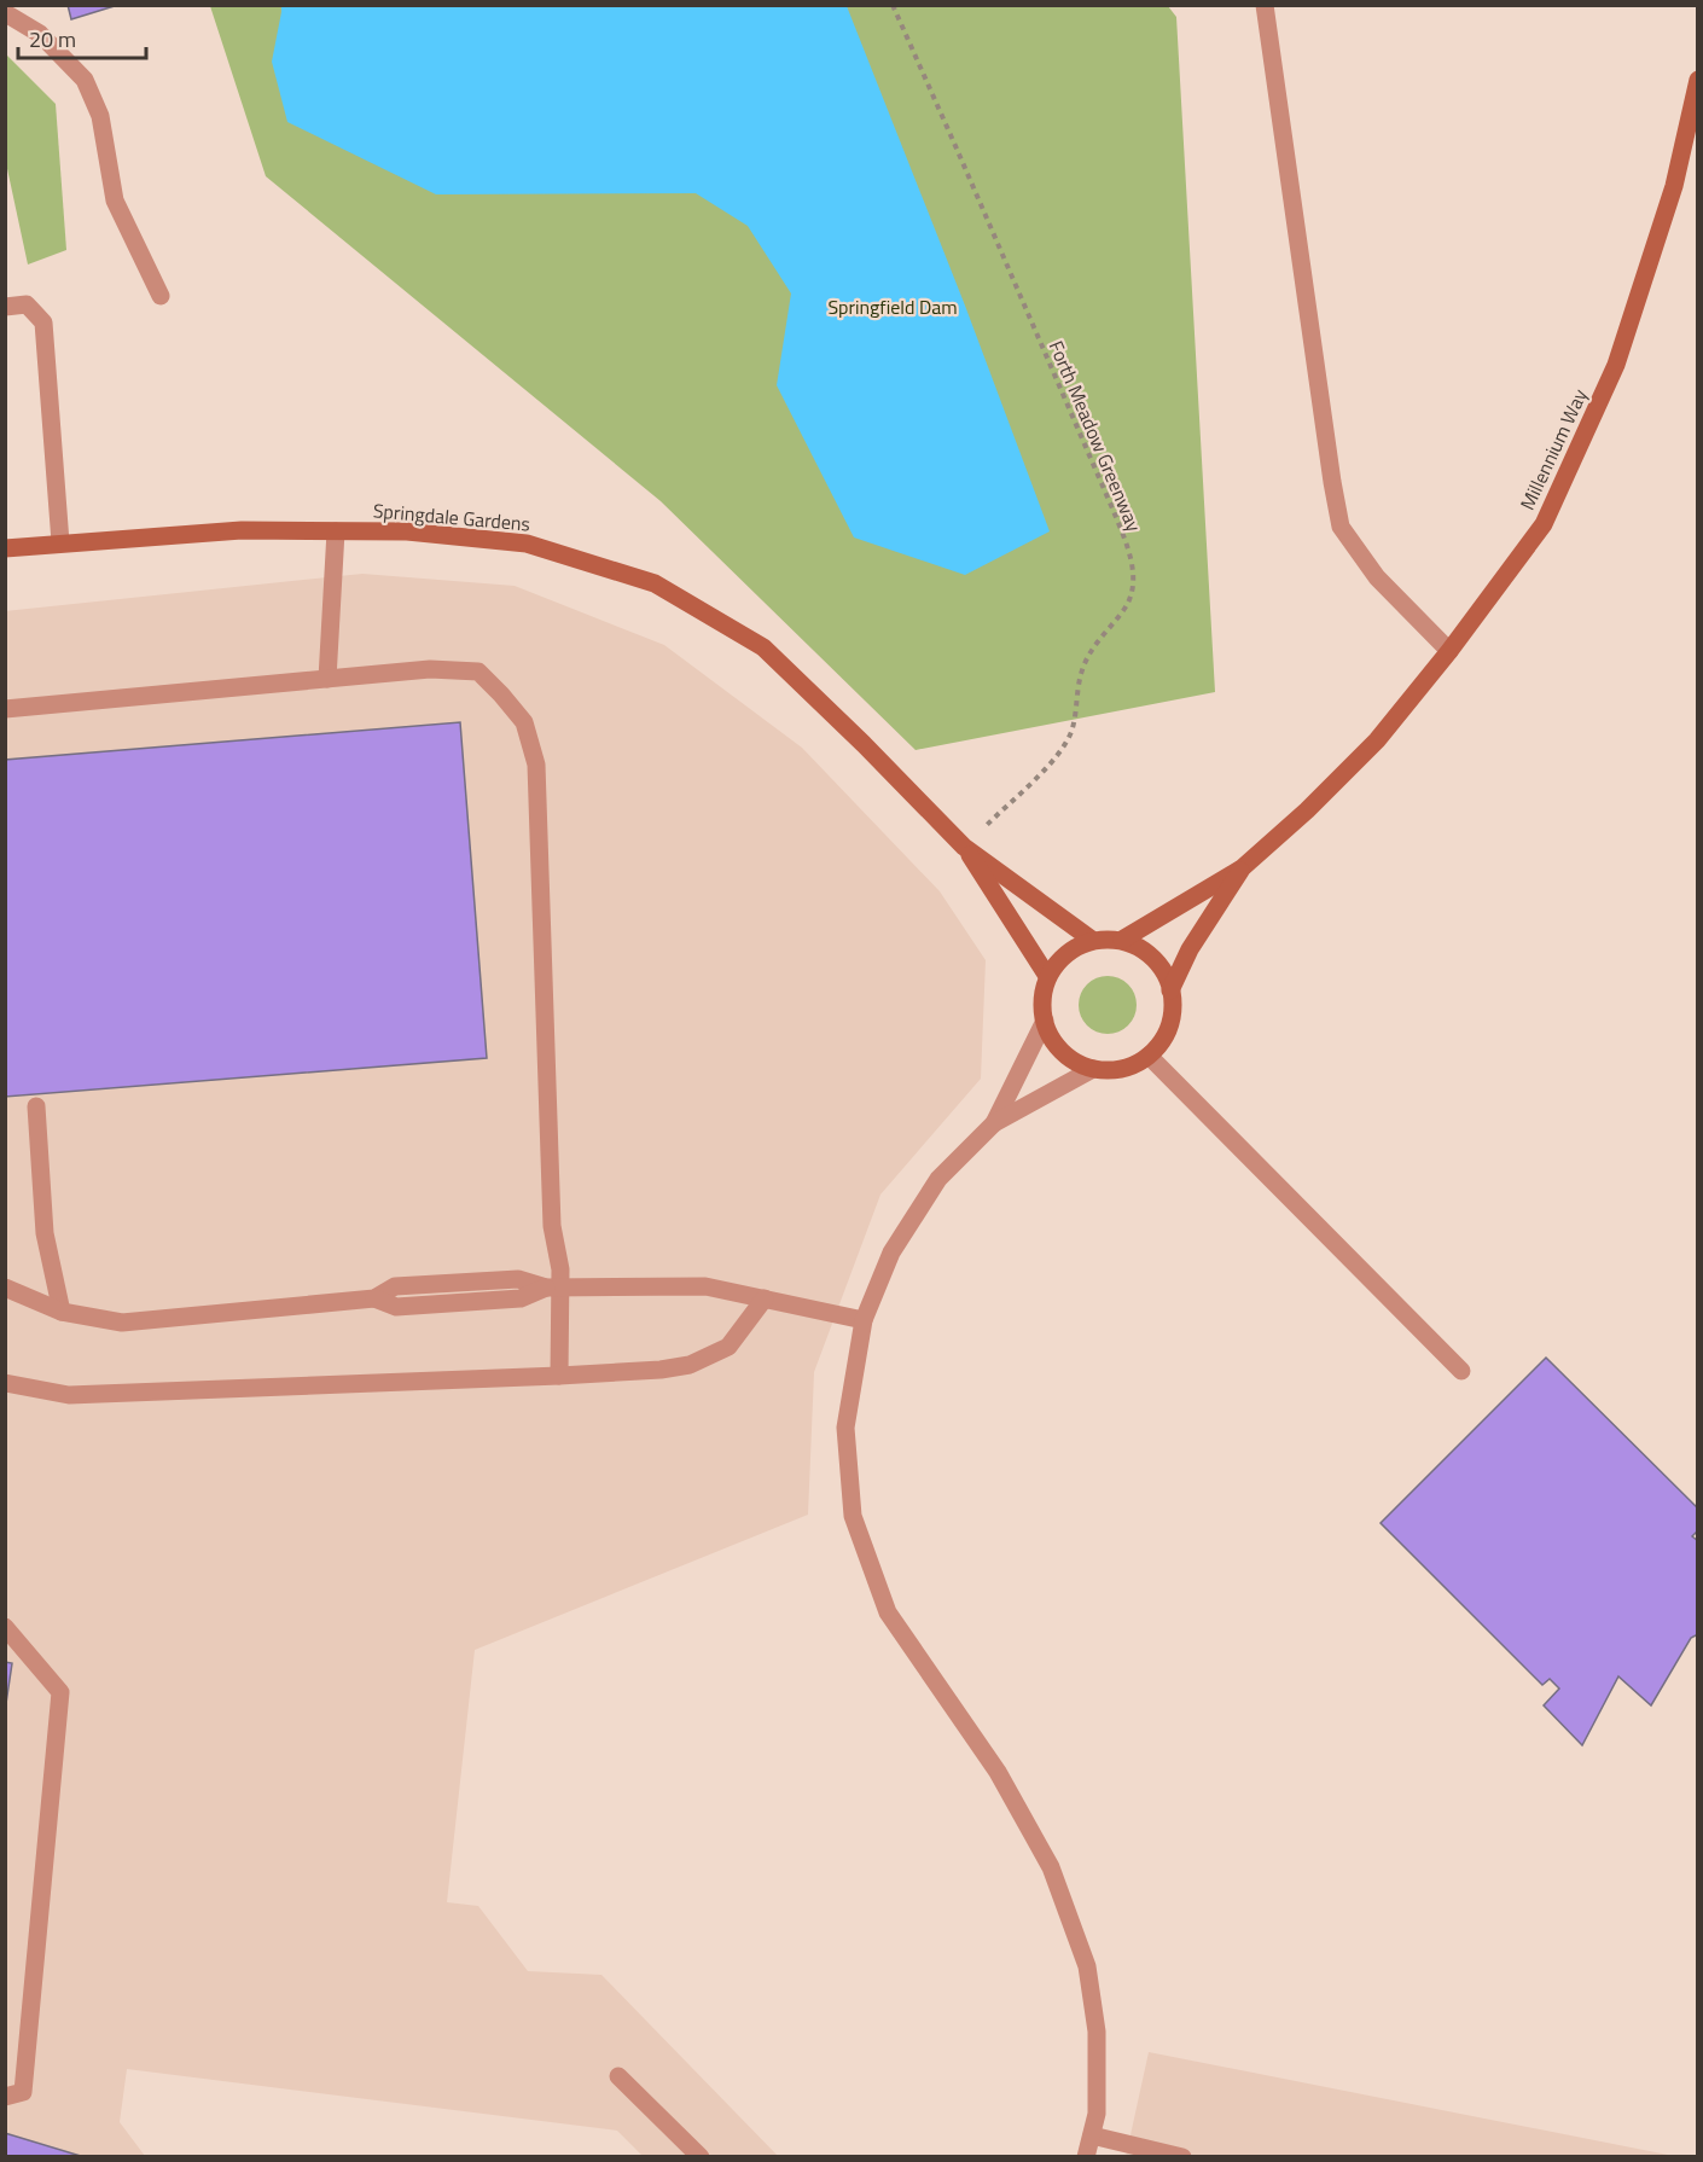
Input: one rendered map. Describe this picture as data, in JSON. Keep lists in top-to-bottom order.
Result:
{
  "streets": {
    "street": ["Millennium Way", "Springdale Gardens"],
    "path": ["Forth Meadow Greenway"]
  },
  "crossings": [
    ["Forth Meadow Greenway", "Springdale Gardens"],
    ["Millennium Way", "Springdale Gardens"]
  ],
  "parks": ["Springfield Dam"],
  "scale_bar": "20 m"
}
